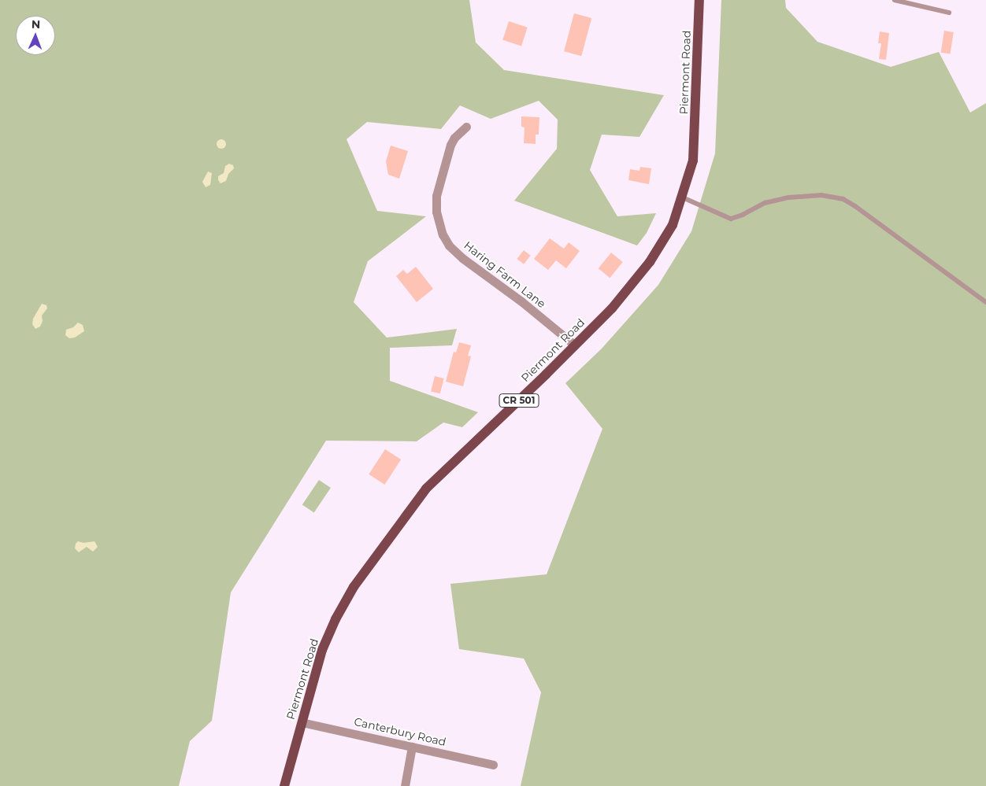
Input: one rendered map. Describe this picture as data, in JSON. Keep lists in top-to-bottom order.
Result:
{
  "streets": {
    "main road": ["Piermont Road", "CR 501"],
    "street": ["Haring Farm Lane", "Canterbury Road"]
  },
  "crossings": [
    ["Piermont Road", "Haring Farm Lane"],
    ["Piermont Road", "Canterbury Road"]
  ],
  "north": "top"
}
